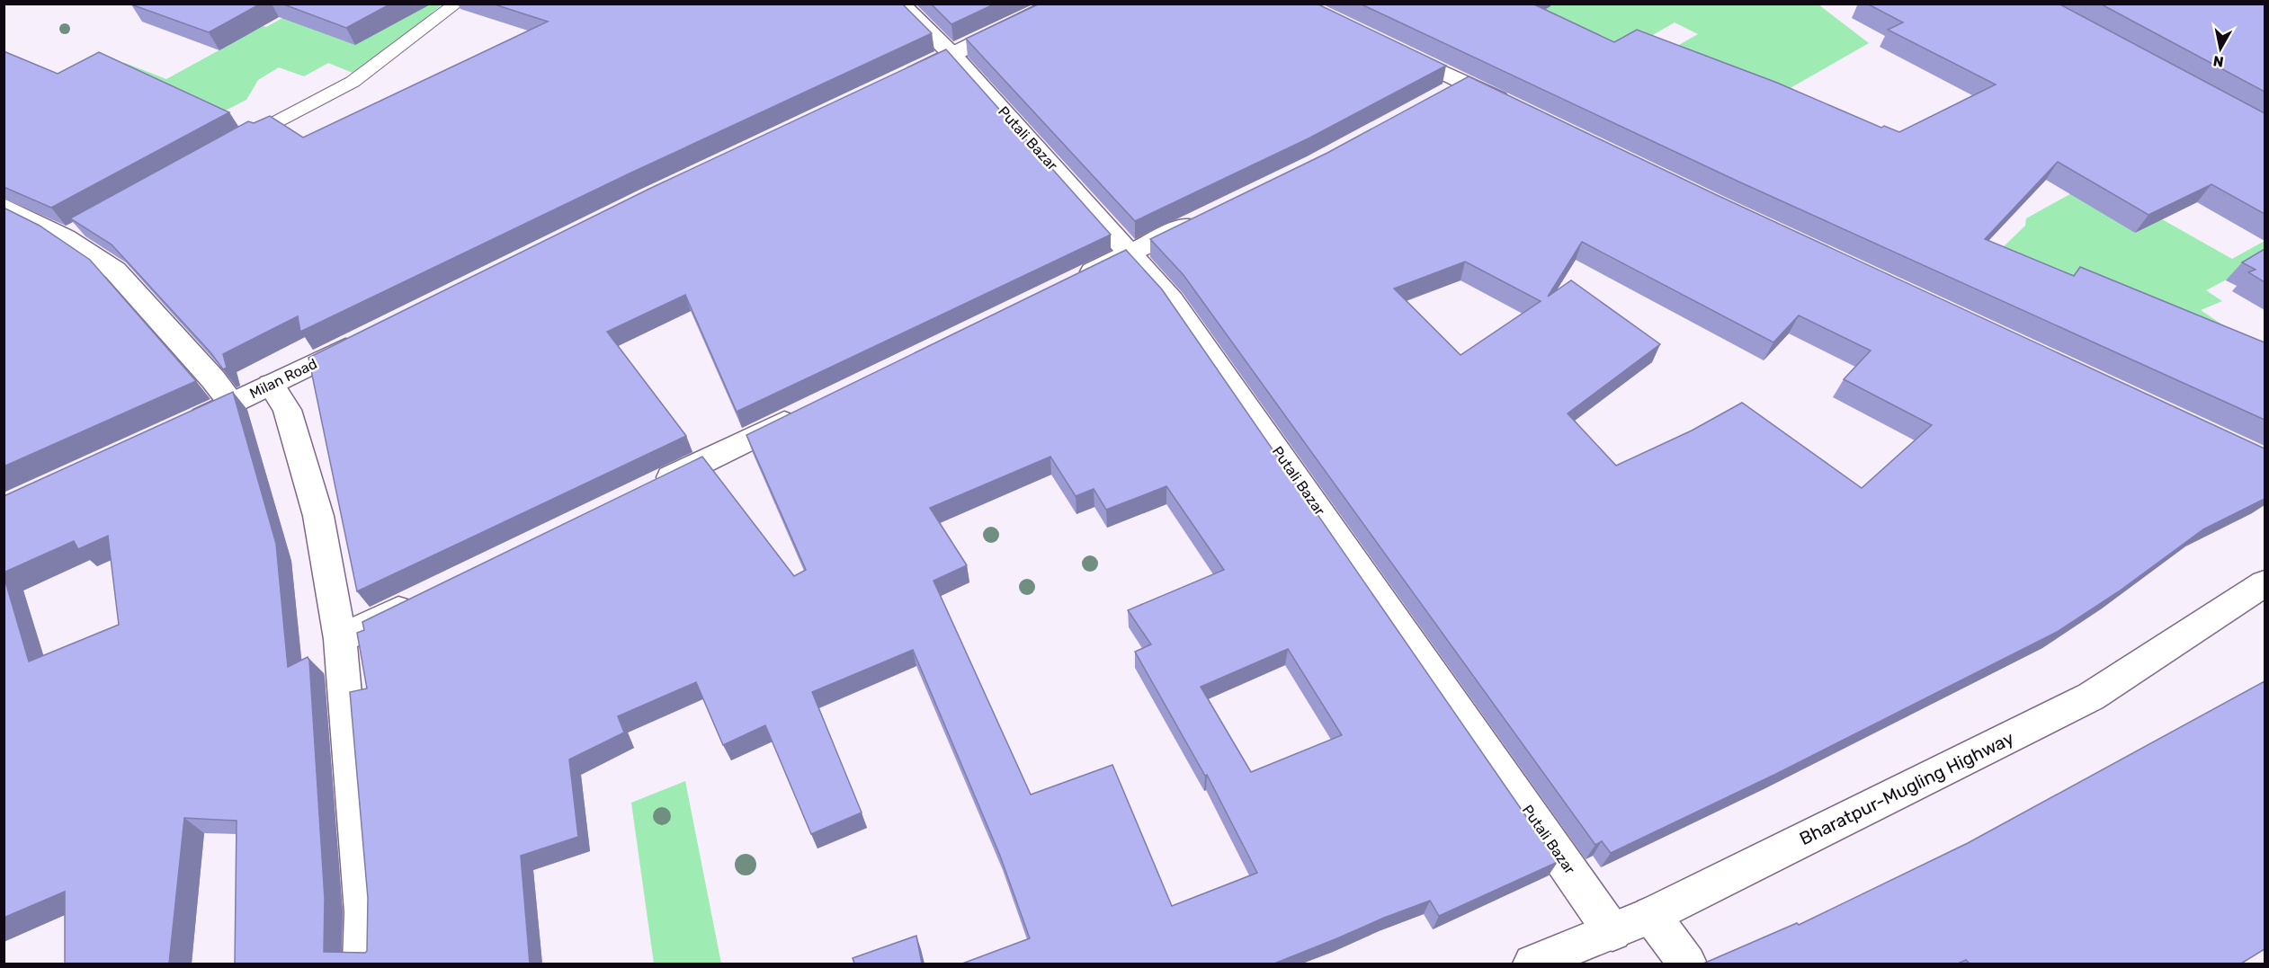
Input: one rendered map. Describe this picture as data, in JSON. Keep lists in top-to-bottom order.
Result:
{
  "streets": {
    "street": ["Putali Bazar", "Milan Road", "Bharatpur-Mugling Highway"]
  },
  "crossings": [
    ["Putali Bazar", "Bharatpur-Mugling Highway"]
  ],
  "north": "bottom"
}
